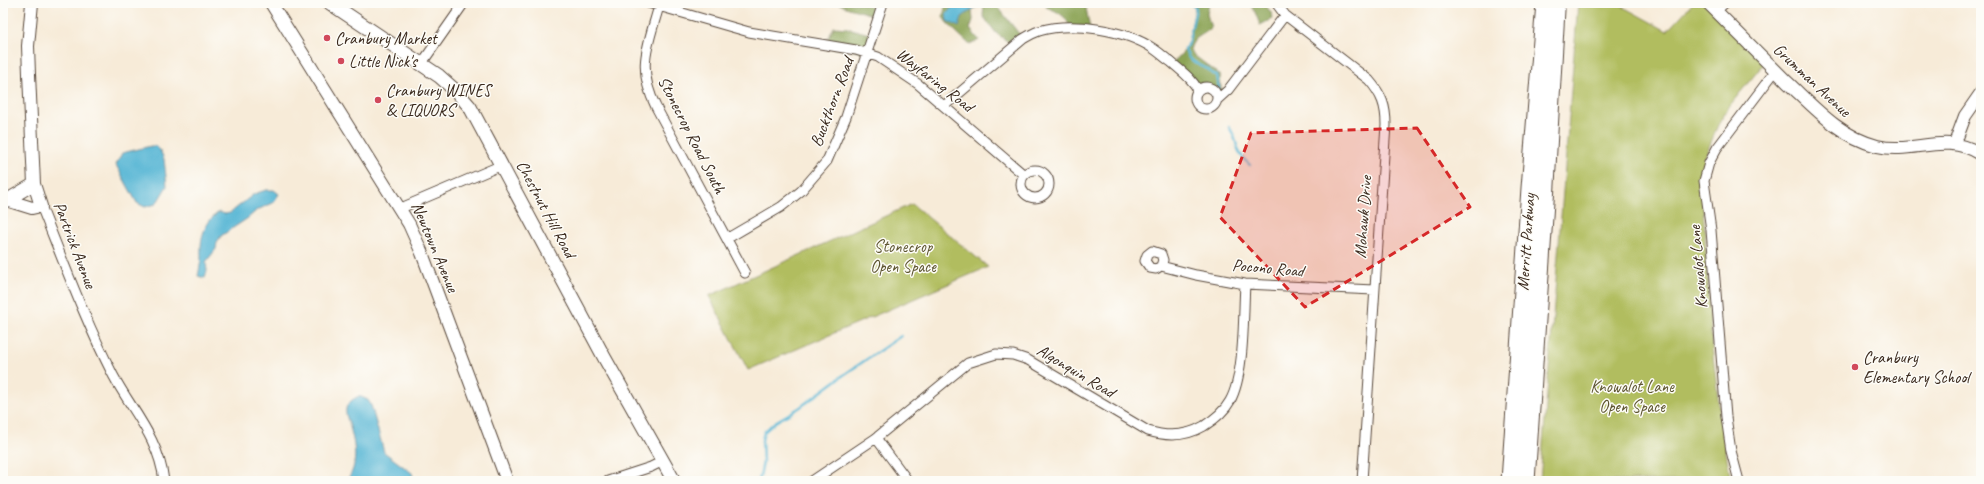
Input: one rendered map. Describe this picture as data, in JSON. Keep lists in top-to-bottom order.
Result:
{
  "streets": {
    "highway": ["Merritt Parkway"],
    "main road": ["Chestnut Hill Road"],
    "street": [
      "Wayfaring Road",
      "Grumman Avenue",
      "Buckthorn Road",
      "Stonecrop Road South",
      "Mohawk Drive",
      "Partrick Avenue",
      "Newtown Avenue",
      "Knowalot Lane",
      "Pocono Road",
      "Algonquin Road"
    ]
  },
  "crossings": [
    ["Wayfaring Road", "Buckthorn Road"],
    ["Wayfaring Road", "Stonecrop Road South"],
    ["Grumman Avenue", "Knowalot Lane"],
    ["Buckthorn Road", "Stonecrop Road South"],
    ["Mohawk Drive", "Pocono Road"],
    ["Pocono Road", "Algonquin Road"]
  ],
  "parks": ["Stonecrop Open Space", "Knowalot Lane Open Space"],
  "places": [
    "Cranbury Market",
    "Little Nick's",
    "Cranbury WINES & LIQUORS",
    "Cranbury Elementary School"
  ]
}
